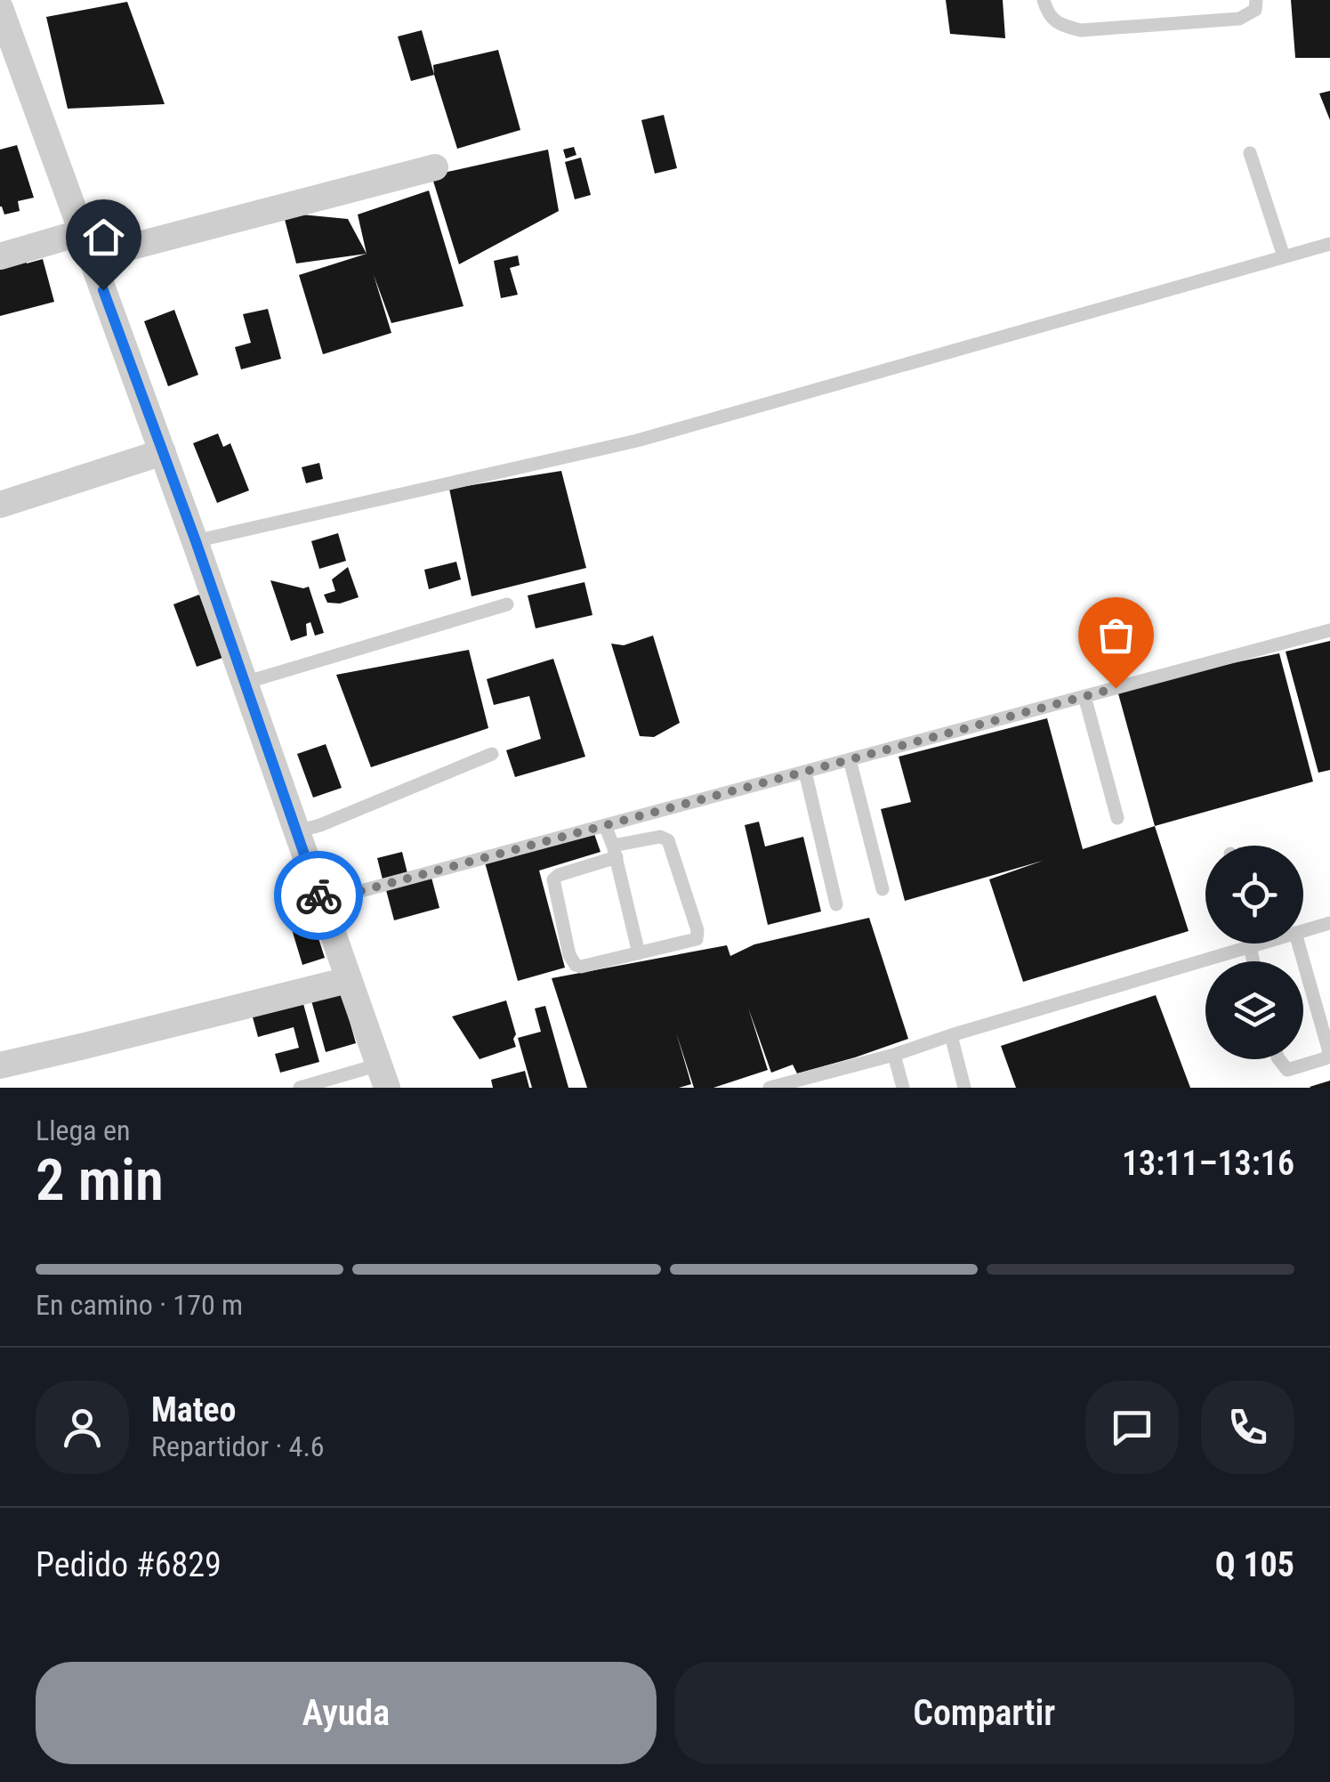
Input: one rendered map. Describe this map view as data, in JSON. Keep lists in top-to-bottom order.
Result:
{
  "page": {
    "heading": ["2 min", "Llega en", "13:11–13:16"],
    "panel": [
      "Mateo",
      "Repartidor · 4.6",
      "Pedido #6829",
      "Q 105"
    ],
    "bar": "En camino · 170 m",
    "buttons": ["Ayuda", "Compartir"]
  }
}
